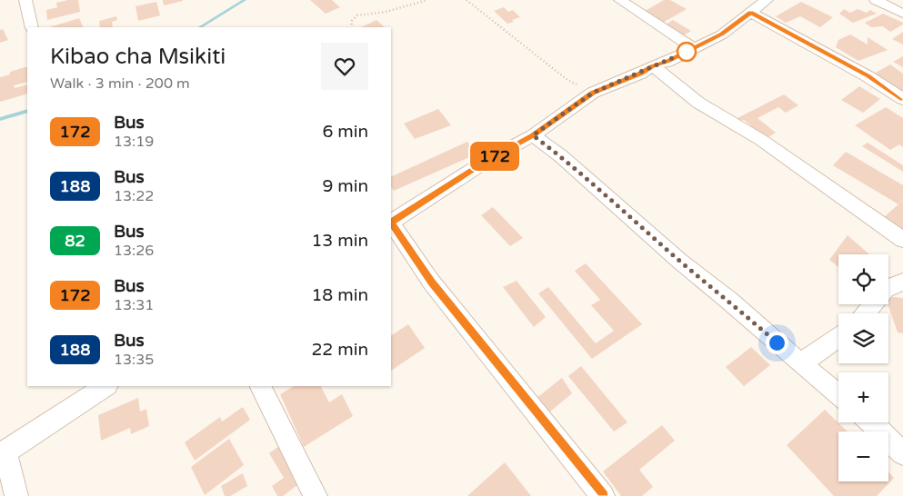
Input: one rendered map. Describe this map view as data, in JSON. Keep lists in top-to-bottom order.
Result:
{
  "lines": ["bus line 172"],
  "page": {
    "on_map": "172",
    "heading": ["Kibao cha Msikiti", "Walk · 3 min · 200 m"],
    "list": [
      {
        "mark": "172",
        "name": "Bus",
        "note": "13:19",
        "value": "6 min"
      },
      {
        "mark": "188",
        "name": "Bus",
        "note": "13:22",
        "value": "9 min"
      },
      {
        "mark": "82",
        "name": "Bus",
        "note": "13:26",
        "value": "13 min"
      },
      {
        "mark": "172",
        "name": "Bus",
        "note": "13:31",
        "value": "18 min"
      },
      {
        "mark": "188",
        "name": "Bus",
        "note": "13:35",
        "value": "22 min"
      }
    ],
    "map_buttons": ["+", "−"]
  }
}
